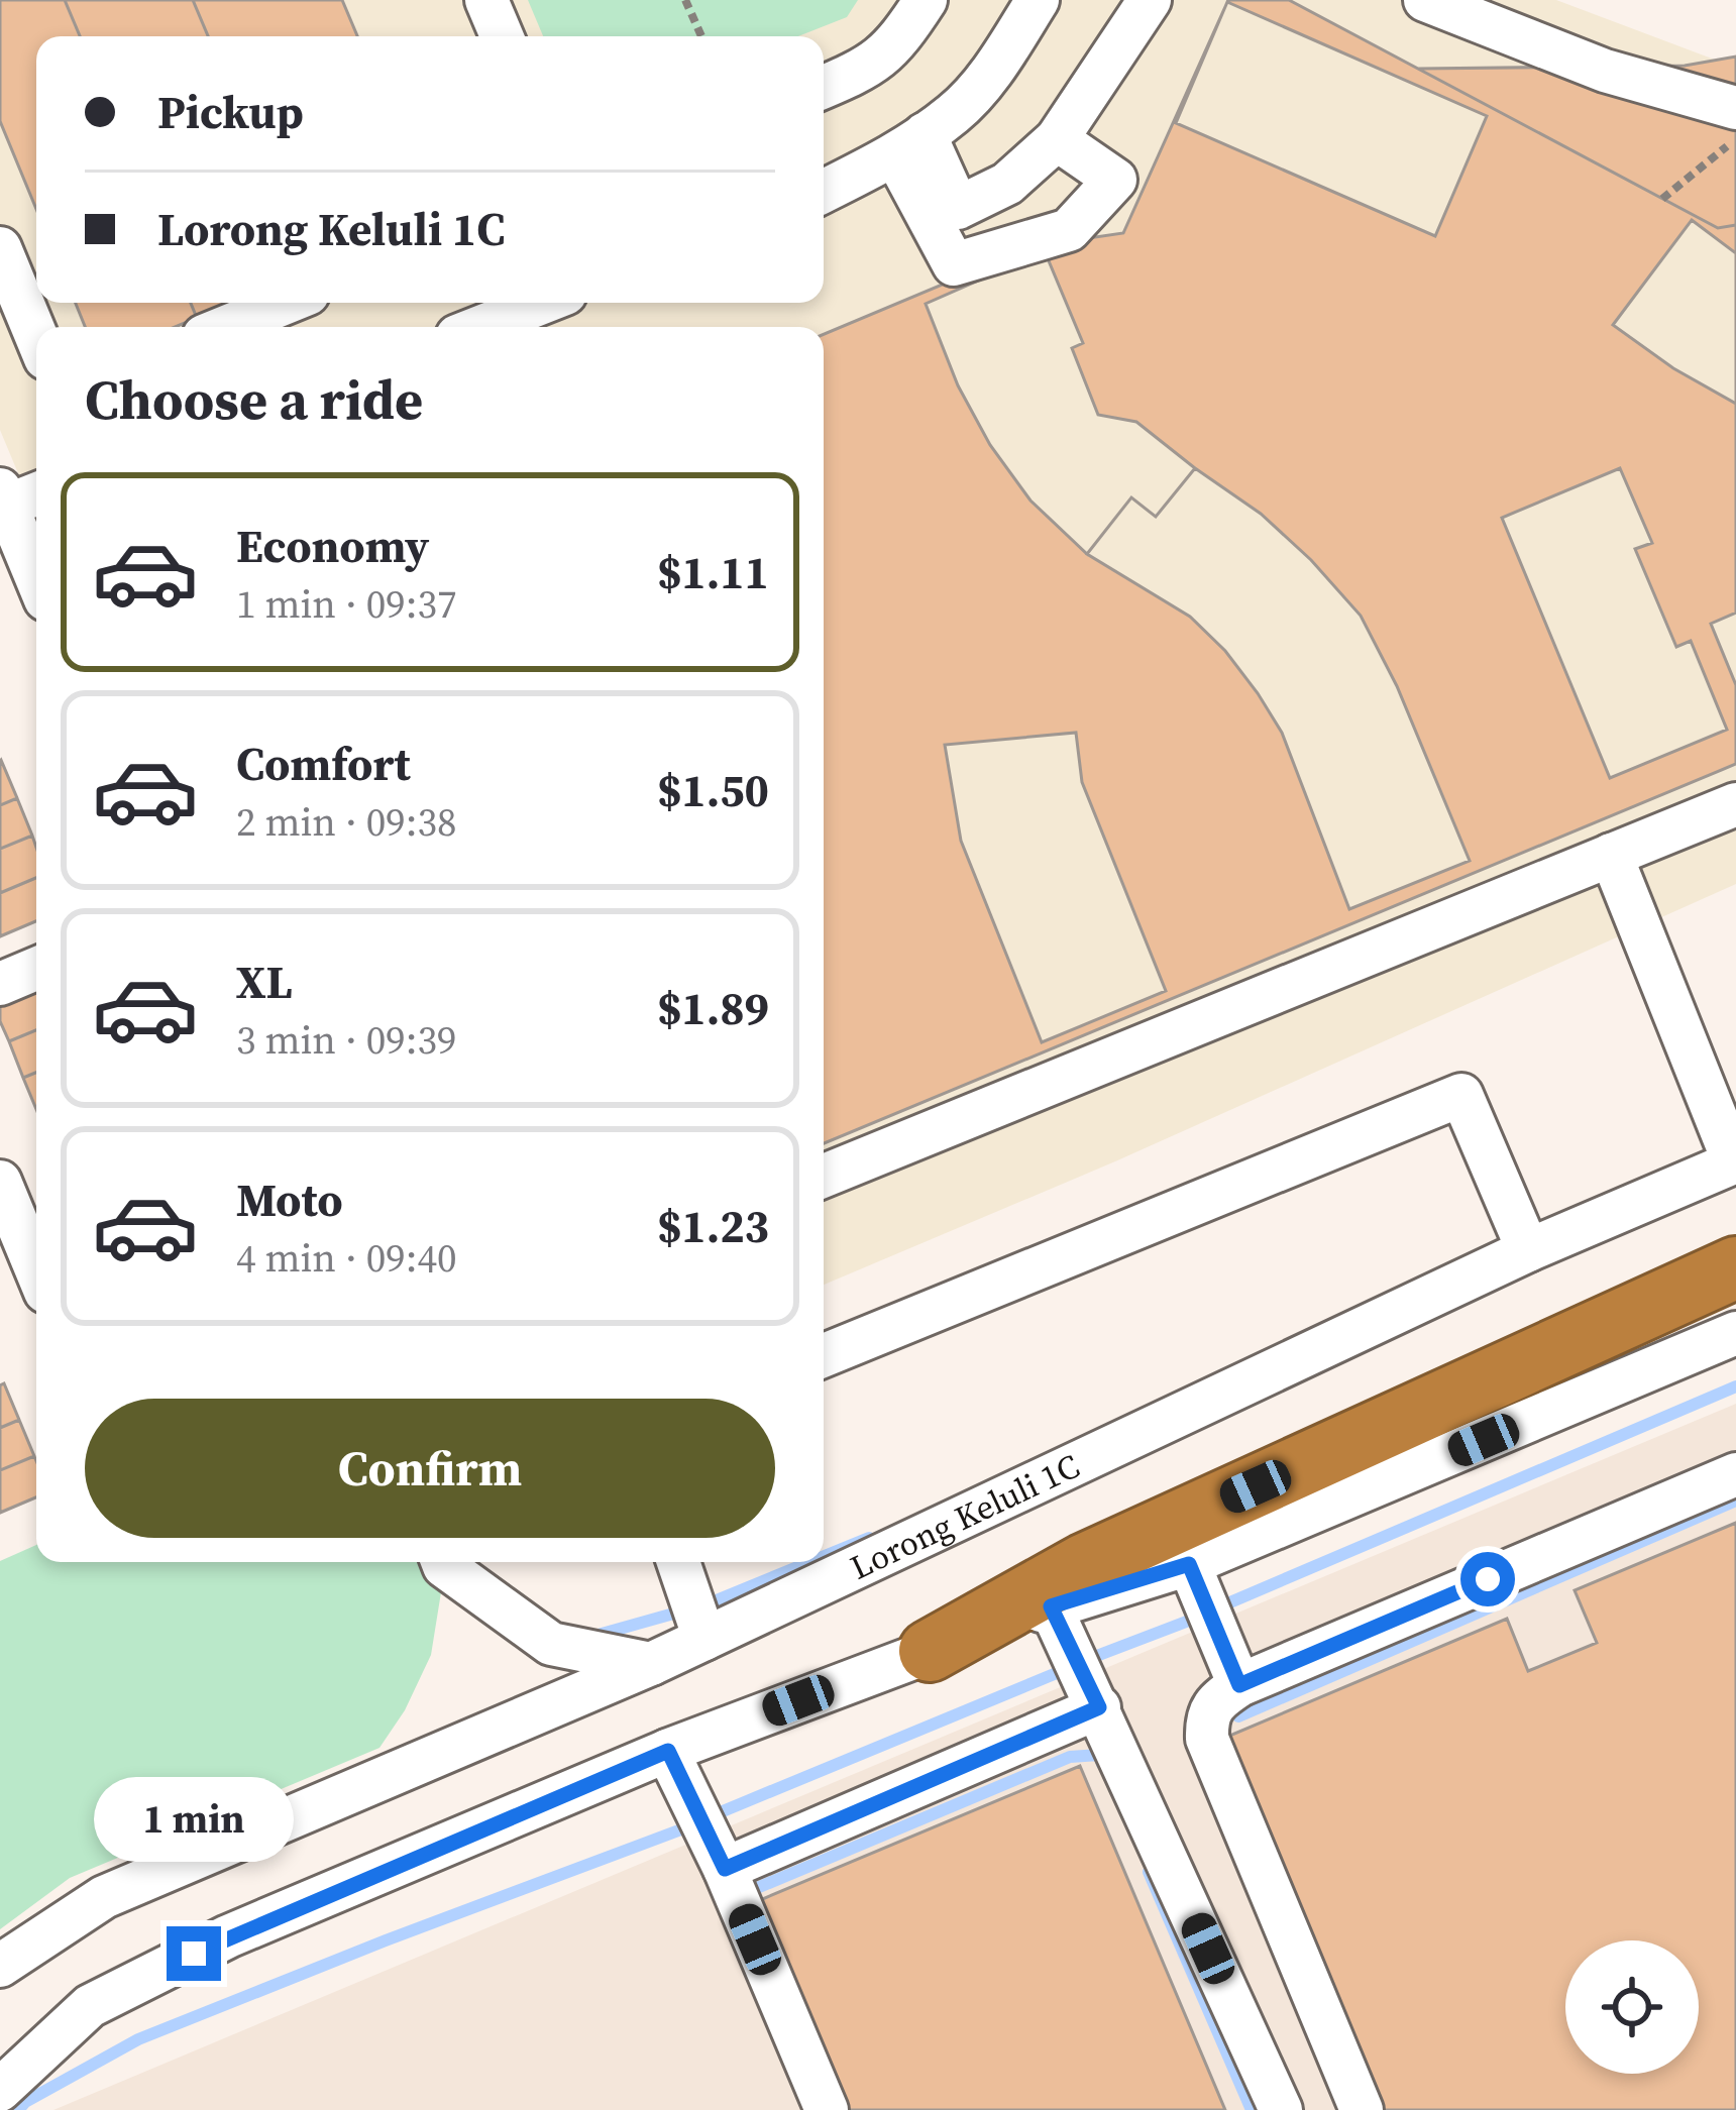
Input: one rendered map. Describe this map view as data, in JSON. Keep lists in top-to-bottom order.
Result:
{
  "streets": {
    "street": ["Lorong Keluli 1C"]
  },
  "page": {
    "banner": ["Pickup", "Lorong Keluli 1C"],
    "heading": "Choose a ride",
    "list": [
      {
        "name": "Economy",
        "note": "1 min · 09:37",
        "value": "$1.11"
      },
      {
        "name": "Comfort",
        "note": "2 min · 09:38",
        "value": "$1.50"
      },
      {
        "name": "XL",
        "note": "3 min · 09:39",
        "value": "$1.89"
      },
      {
        "name": "Moto",
        "note": "4 min · 09:40",
        "value": "$1.23"
      }
    ],
    "buttons": "Confirm",
    "bubble": "1 min"
  }
}
